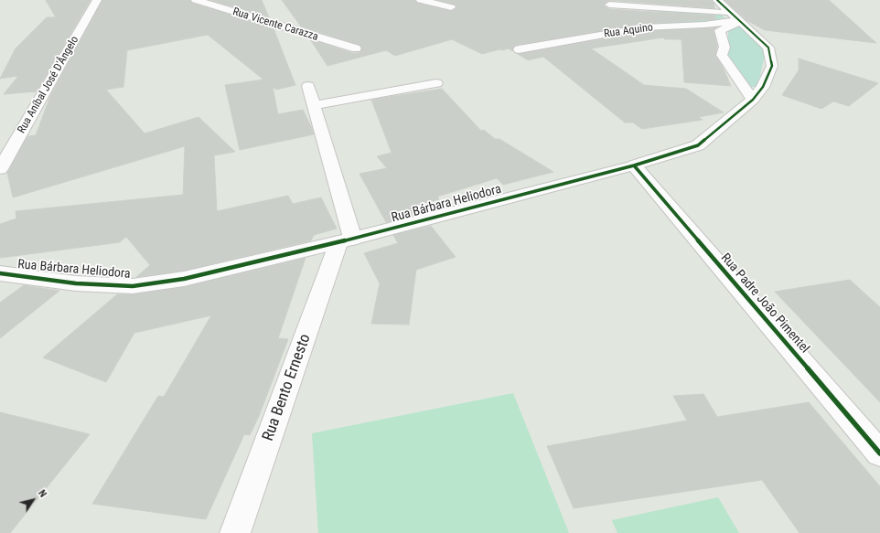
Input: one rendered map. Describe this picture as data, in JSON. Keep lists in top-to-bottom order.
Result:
{
  "streets": {
    "street": [
      "Rua Vicente Carazza",
      "Rua Aquino",
      "Rua Aníbal José D'Ângelo",
      "Rua Bárbara Heliodora",
      "Rua Padre João Pimentel",
      "Rua Bento Ernesto"
    ]
  },
  "crossings": [
    ["Rua Aquino", "Rua Bárbara Heliodora"],
    ["Rua Bárbara Heliodora", "Rua Padre João Pimentel"],
    ["Rua Bárbara Heliodora", "Rua Bento Ernesto"]
  ],
  "north": "top right"
}
